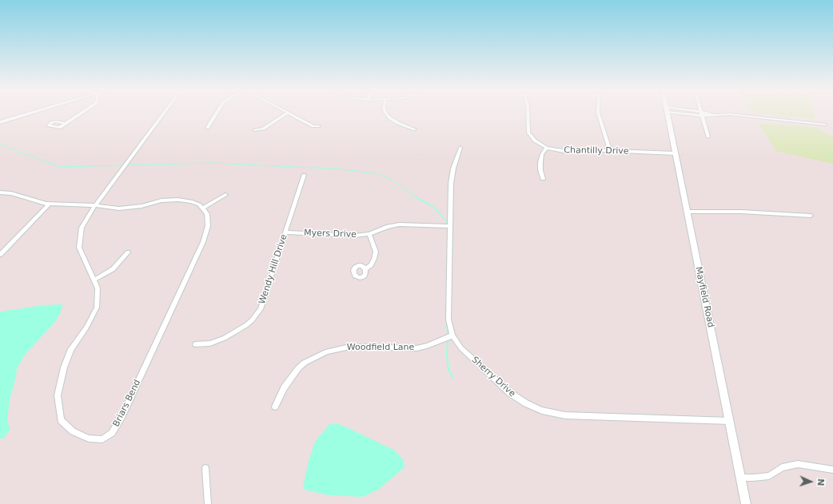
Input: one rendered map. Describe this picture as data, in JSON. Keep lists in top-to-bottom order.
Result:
{
  "streets": {
    "street": [
      "Chantilly Drive",
      "Myers Drive",
      "Wendy Hill Drive",
      "Mayfield Road",
      "Woodfield Lane",
      "Sherry Drive",
      "Briars Bend"
    ]
  },
  "crossings": [
    ["Chantilly Drive", "Mayfield Road"],
    ["Myers Drive", "Wendy Hill Drive"],
    ["Myers Drive", "Sherry Drive"],
    ["Mayfield Road", "Sherry Drive"],
    ["Woodfield Lane", "Sherry Drive"]
  ],
  "north": "right"
}
